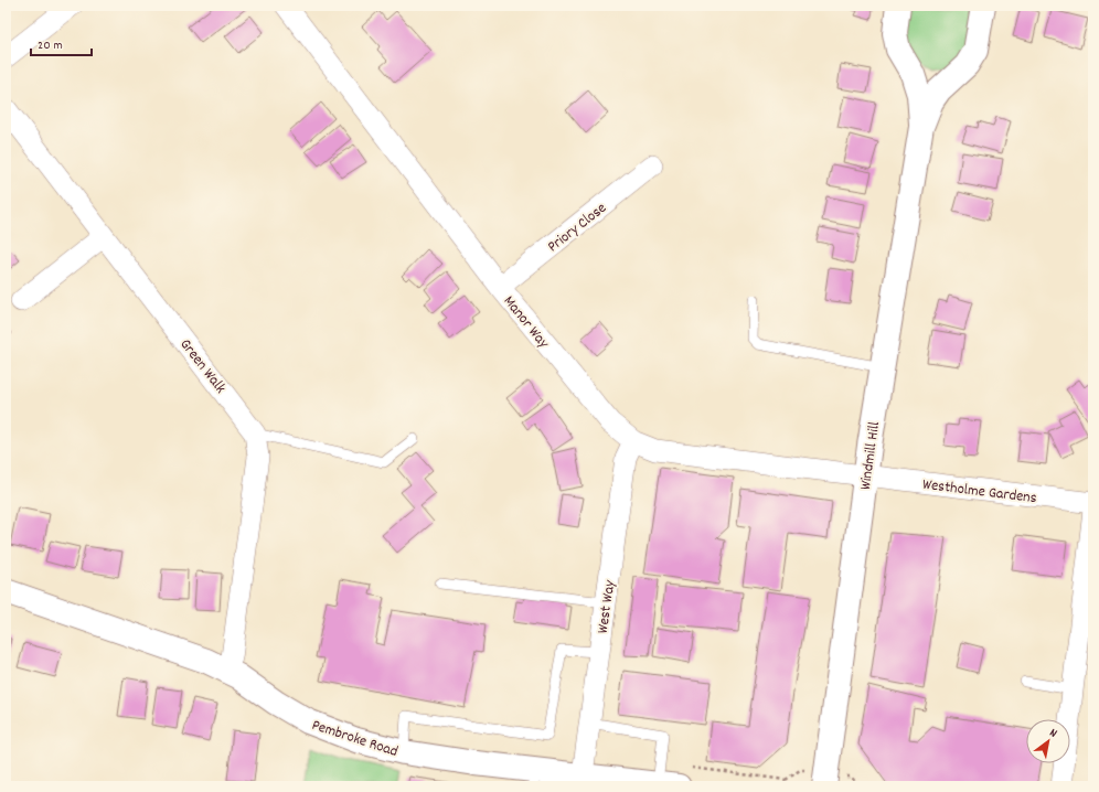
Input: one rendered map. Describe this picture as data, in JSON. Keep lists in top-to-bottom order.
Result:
{
  "streets": {
    "street": [
      "Priory Close",
      "Manor Way",
      "Green Walk",
      "Windmill Hill",
      "Westholme Gardens",
      "West Way",
      "Pembroke Road"
    ]
  },
  "crossings": [
    ["Priory Close", "Manor Way"],
    ["Manor Way", "Windmill Hill"],
    ["Manor Way", "Westholme Gardens"],
    ["Manor Way", "West Way"],
    ["Green Walk", "Pembroke Road"],
    ["Windmill Hill", "Westholme Gardens"],
    ["West Way", "Pembroke Road"]
  ],
  "scale_bar": "20 m",
  "north": "top right"
}
